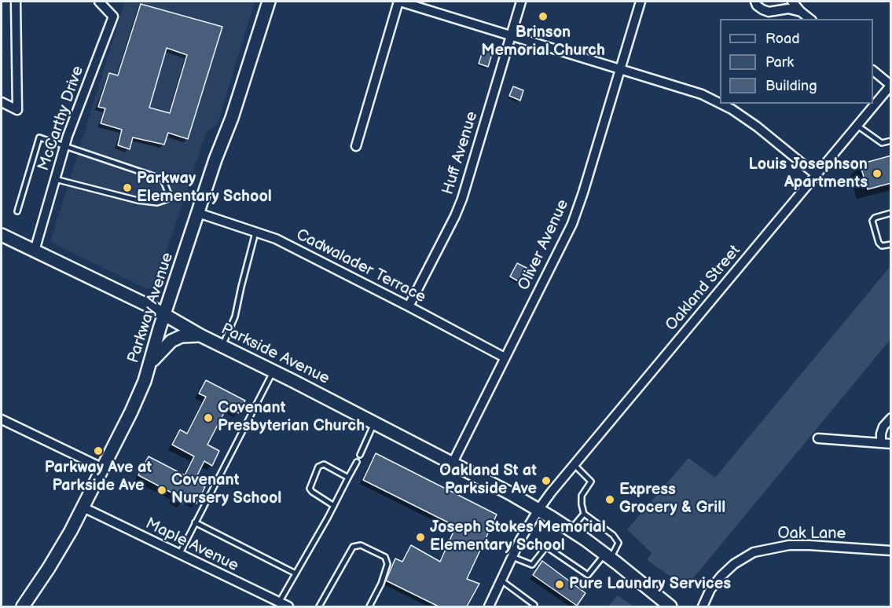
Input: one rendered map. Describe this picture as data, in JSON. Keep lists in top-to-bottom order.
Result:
{
  "streets": {
    "main road": ["Parkway Avenue", "Parkside Avenue"],
    "street": [
      "McCarthy Drive",
      "Huff Avenue",
      "Oliver Avenue",
      "Cadwalader Terrace",
      "Oakland Street",
      "Oak Lane",
      "Maple Avenue"
    ]
  },
  "crossings": [
    ["McCarthy Drive", "Parkside Avenue"],
    ["Huff Avenue", "Cadwalader Terrace"],
    ["Oliver Avenue", "Cadwalader Terrace"],
    ["Oliver Avenue", "Parkside Avenue"],
    ["Cadwalader Terrace", "Parkway Avenue"],
    ["Oakland Street", "Parkside Avenue"],
    ["Parkway Avenue", "Parkside Avenue"],
    ["Parkway Avenue", "Maple Avenue"]
  ],
  "places": [
    "Brinson Memorial Church",
    "Louis Josephson Apartments",
    "Parkway Elementary School",
    "Covenant Presbyterian Church",
    "Parkway Ave at Parkside Ave",
    "Oakland St at Parkside Ave",
    "Covenant Nursery School",
    "Express Grocery & Grill",
    "Joseph Stokes Memorial Elementary School",
    "Pure Laundry Services"
  ],
  "legend": ["Road", "Park", "Building"]
}
